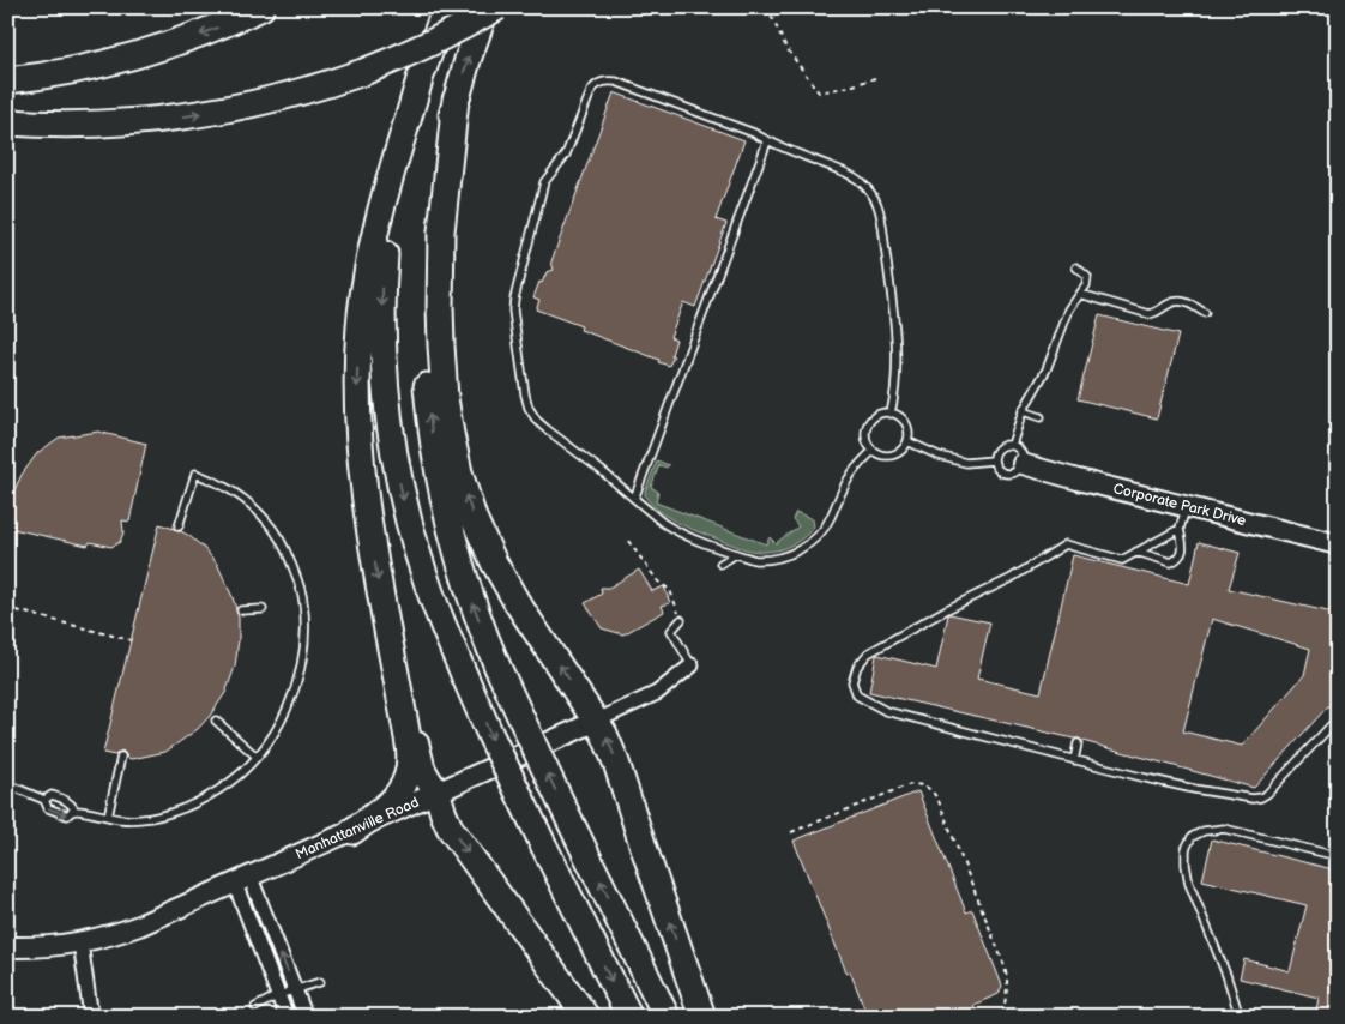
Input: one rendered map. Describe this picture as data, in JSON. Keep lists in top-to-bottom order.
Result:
{
  "streets": {
    "street": ["Corporate Park Drive", "Manhattanville Road"]
  }
}
